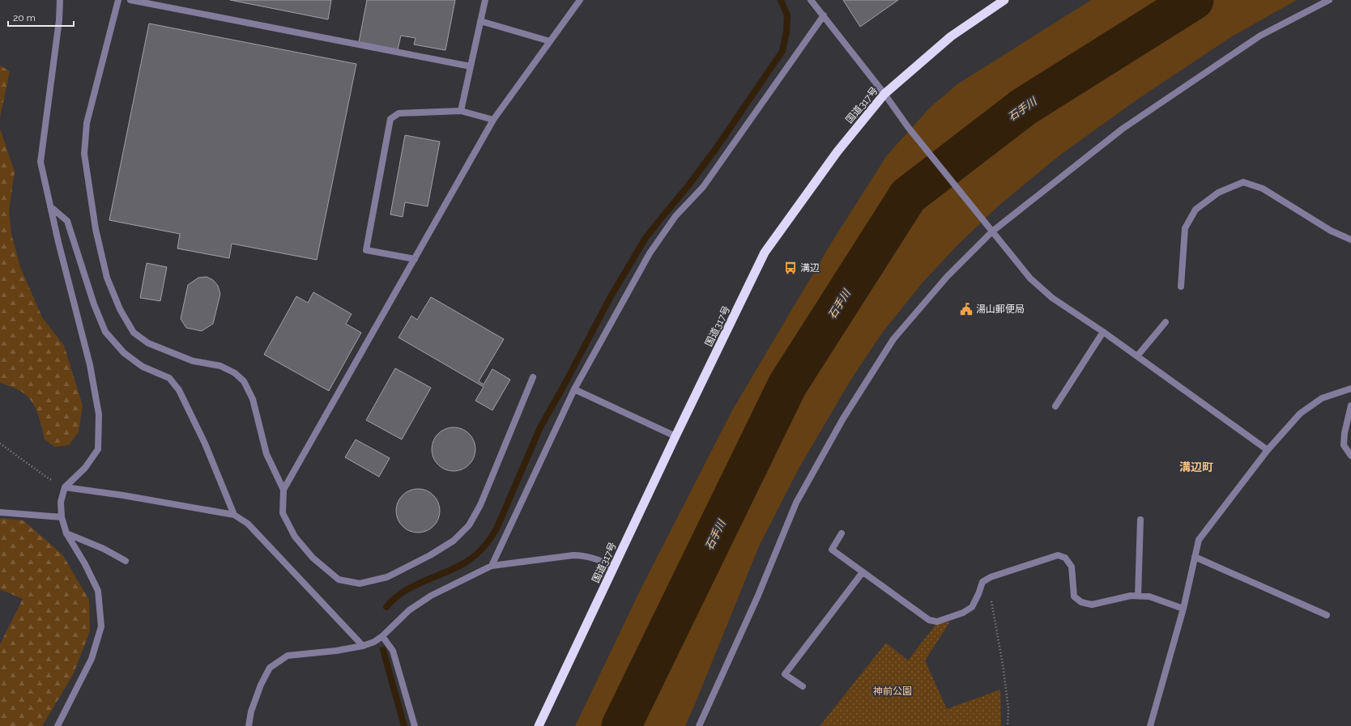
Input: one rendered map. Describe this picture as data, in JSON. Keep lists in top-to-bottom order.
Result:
{
  "streets": {
    "highway": ["国道317号"]
  },
  "districts": ["溝辺町"],
  "water": ["石手川"],
  "parks": ["神前公園"],
  "places": {
    "bus stop": ["溝辺"],
    "public building": ["湯山郵便局"]
  },
  "scale_bar": "20 m"
}
